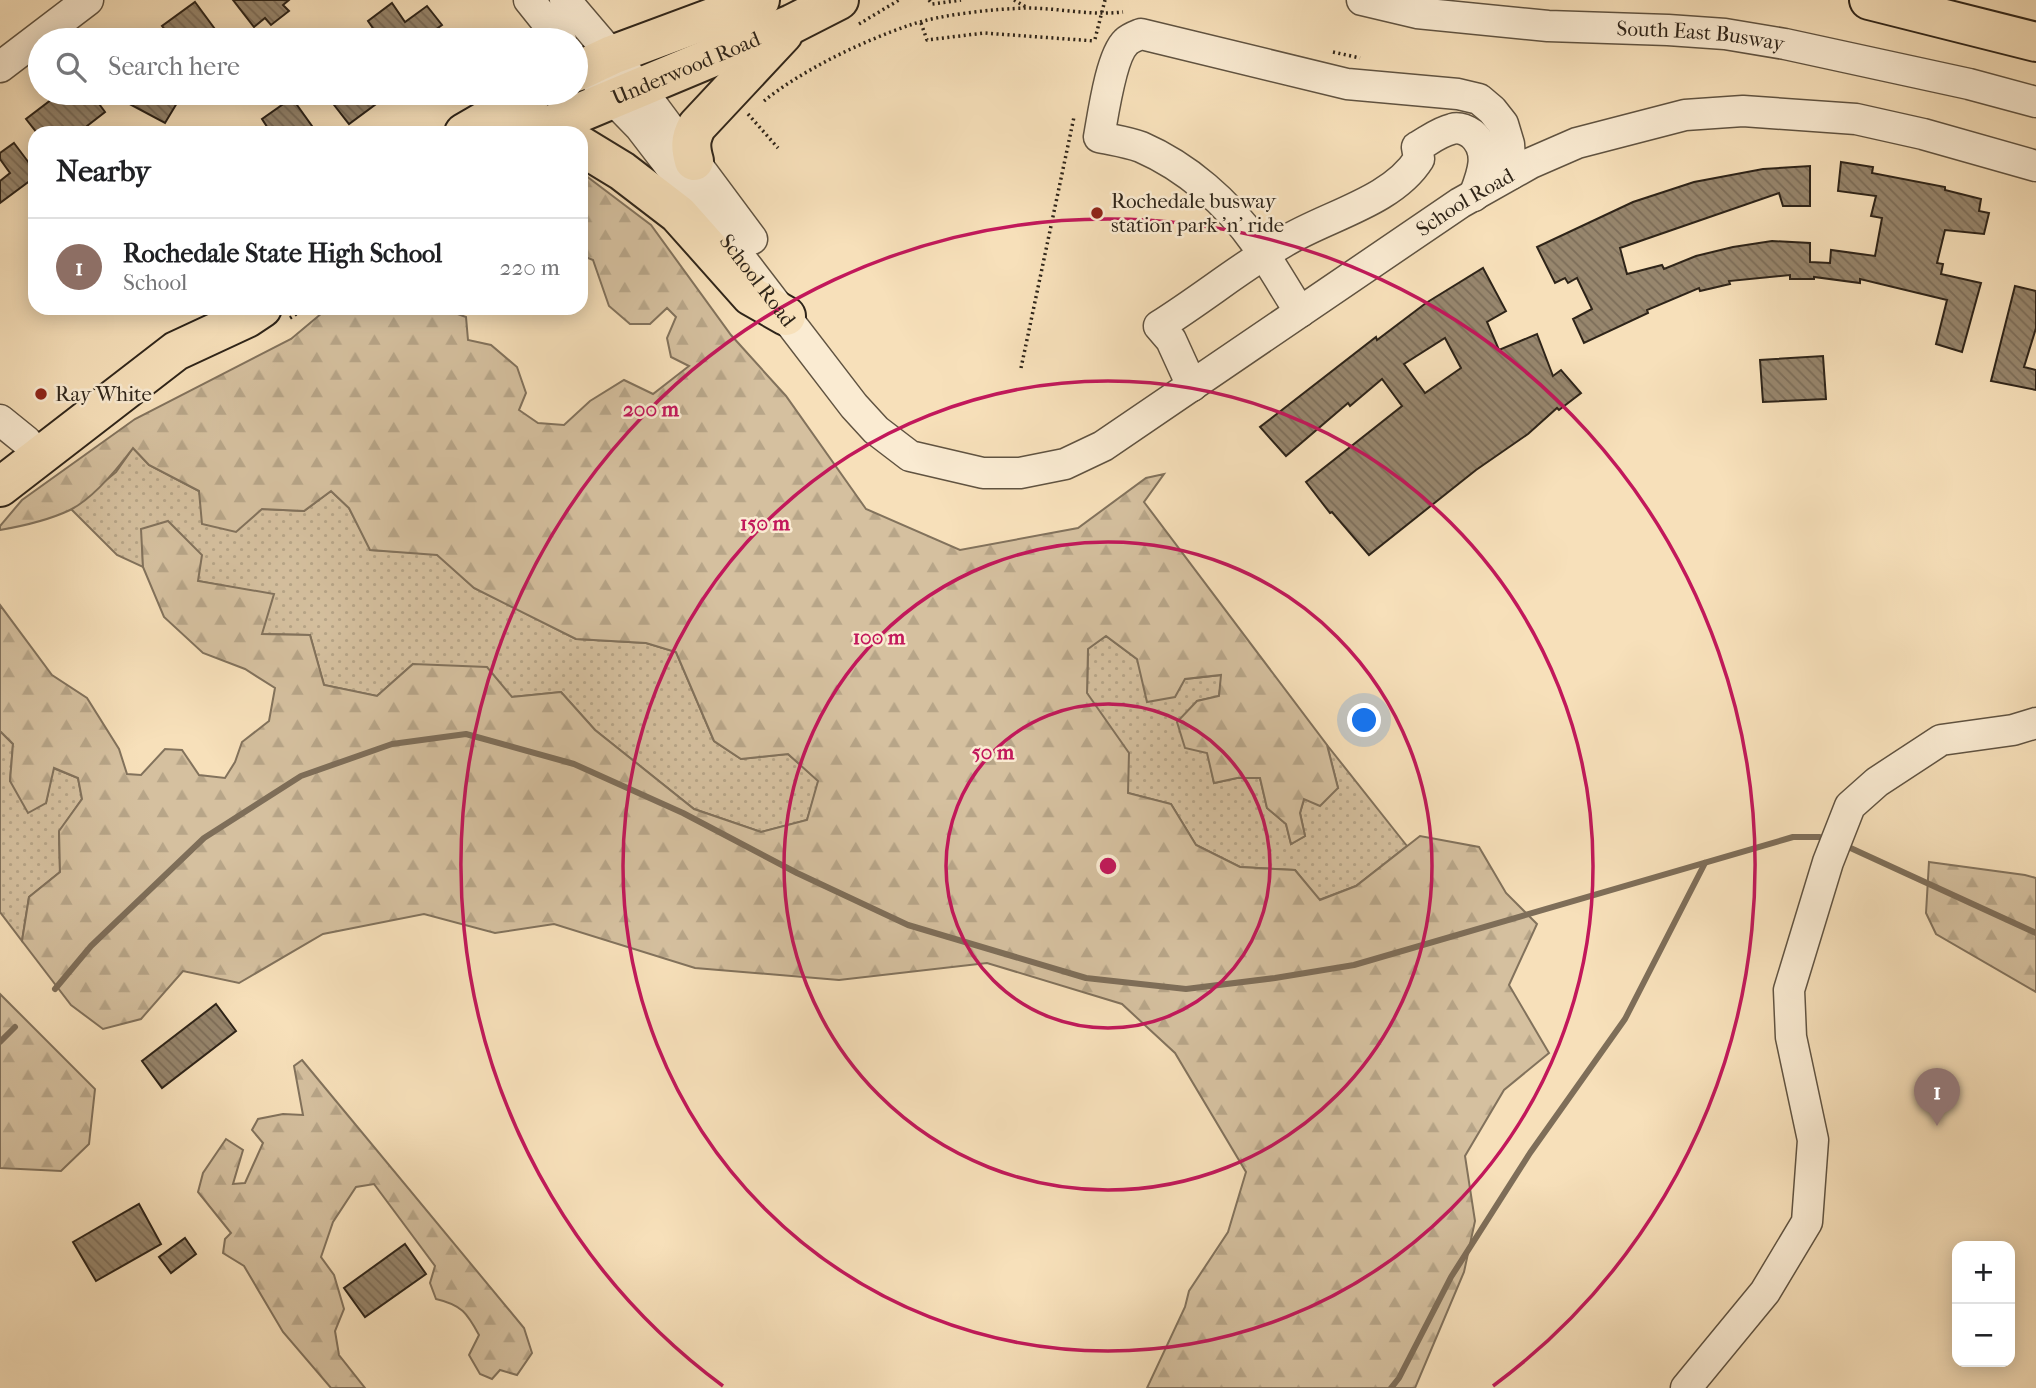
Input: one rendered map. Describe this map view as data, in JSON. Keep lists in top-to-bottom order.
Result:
{
  "streets": {
    "main road": ["Underwood Road"],
    "street": ["South East Busway", "School Road"]
  },
  "crossings": [
    ["Underwood Road", "School Road"]
  ],
  "places": ["Rochedale busway station park 'n' ride", "Ray White"],
  "page": {
    "search": "Search here",
    "heading": "Nearby",
    "list": [
      {
        "mark": "1",
        "name": "Rochedale State High School",
        "note": "School",
        "value": "220 m"
      }
    ],
    "pins": "1",
    "map_buttons": ["+", "−"]
  },
  "rings": [
    "200 m",
    "150 m",
    "100 m",
    "50 m"
  ]
}
